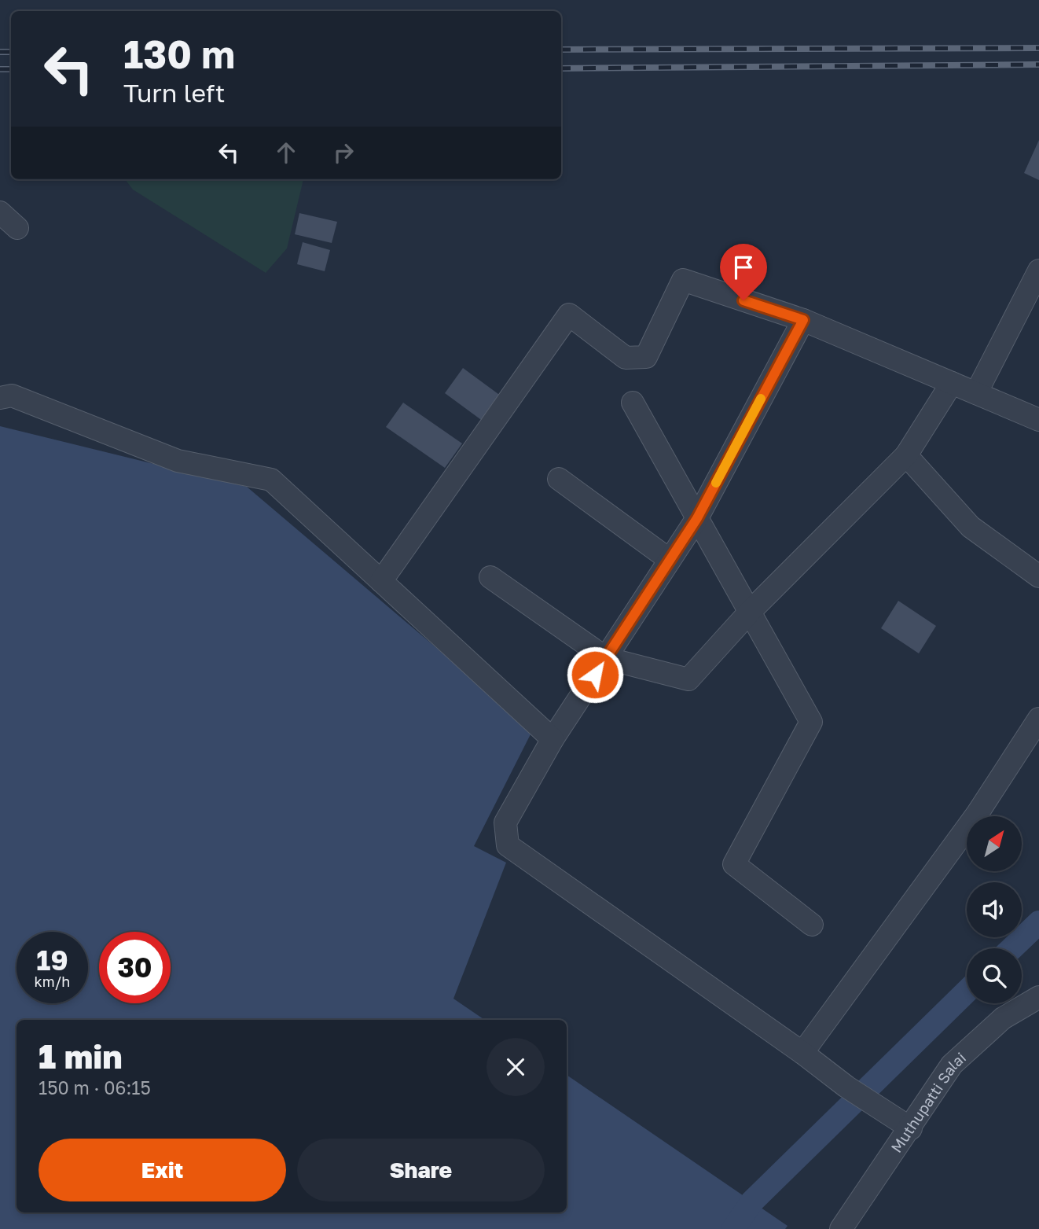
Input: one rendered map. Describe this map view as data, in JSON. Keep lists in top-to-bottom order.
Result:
{
  "streets": {
    "street": ["Muthupatti Salai"]
  },
  "north": "top right",
  "page": {
    "turn": ["130 m", "Turn left"],
    "speed": "19 km/h",
    "limit": "30",
    "heading": ["1 min", "150 m · 06:15"],
    "buttons": ["Exit", "Share"]
  }
}
